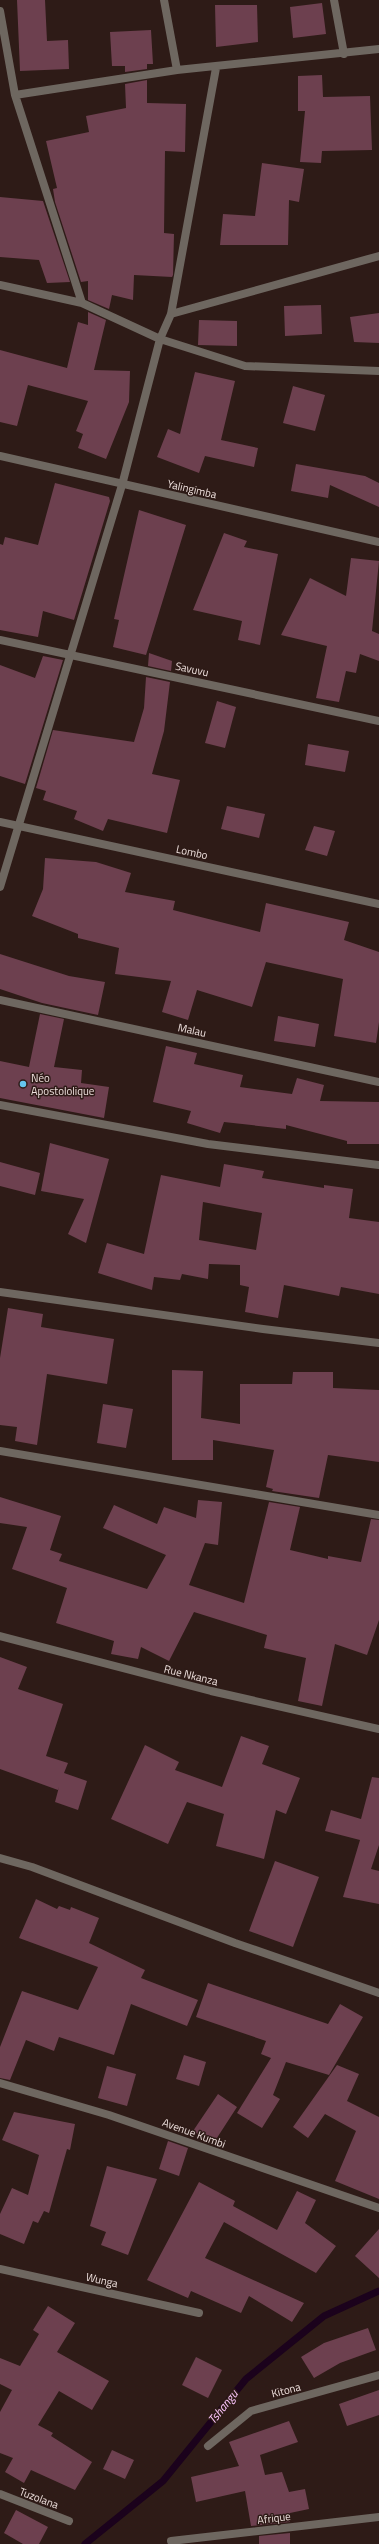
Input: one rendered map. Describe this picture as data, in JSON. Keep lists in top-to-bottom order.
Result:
{
  "streets": {
    "street": [
      "Yalingimba",
      "Savuvu",
      "Lombo",
      "Malau",
      "Rue Nkanza",
      "Avenue Kumbi",
      "Wunga",
      "Kitona",
      "Tuzolana",
      "Afrique"
    ]
  },
  "water": ["Tshangu"],
  "places": ["Néo Apostololique"]
}
